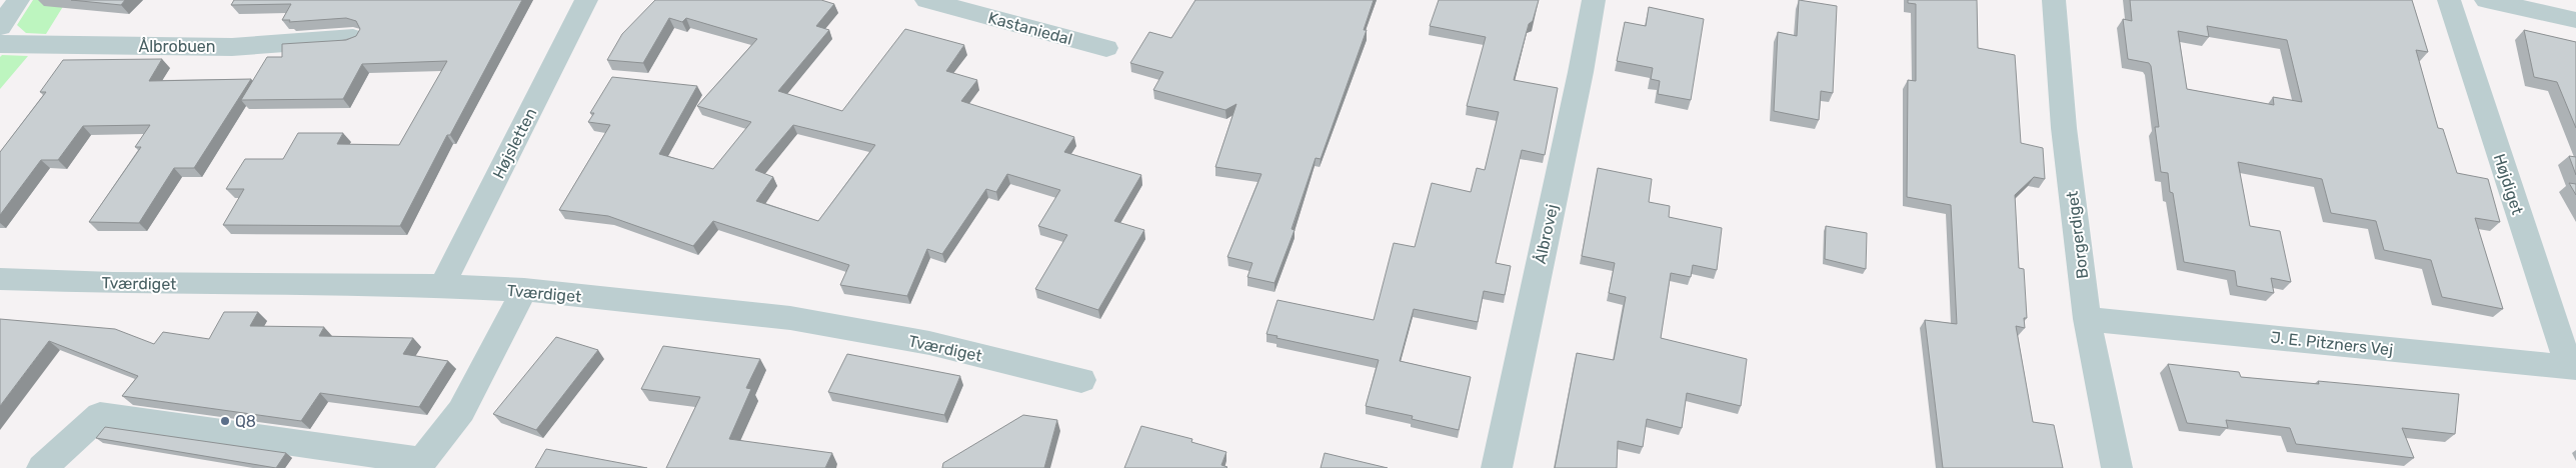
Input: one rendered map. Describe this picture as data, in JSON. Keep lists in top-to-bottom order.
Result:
{
  "streets": {
    "street": [
      "Kastaniedal",
      "Ålbrobuen",
      "Højsletten",
      "Højdiget",
      "Ålbrovej",
      "Borgerdiget",
      "Tværdiget",
      "J. E. Pitzners Vej"
    ]
  },
  "crossings": [
    ["Højsletten", "Tværdiget"],
    ["Højdiget", "J. E. Pitzners Vej"],
    ["Borgerdiget", "J. E. Pitzners Vej"]
  ],
  "places": ["Q8"]
}
